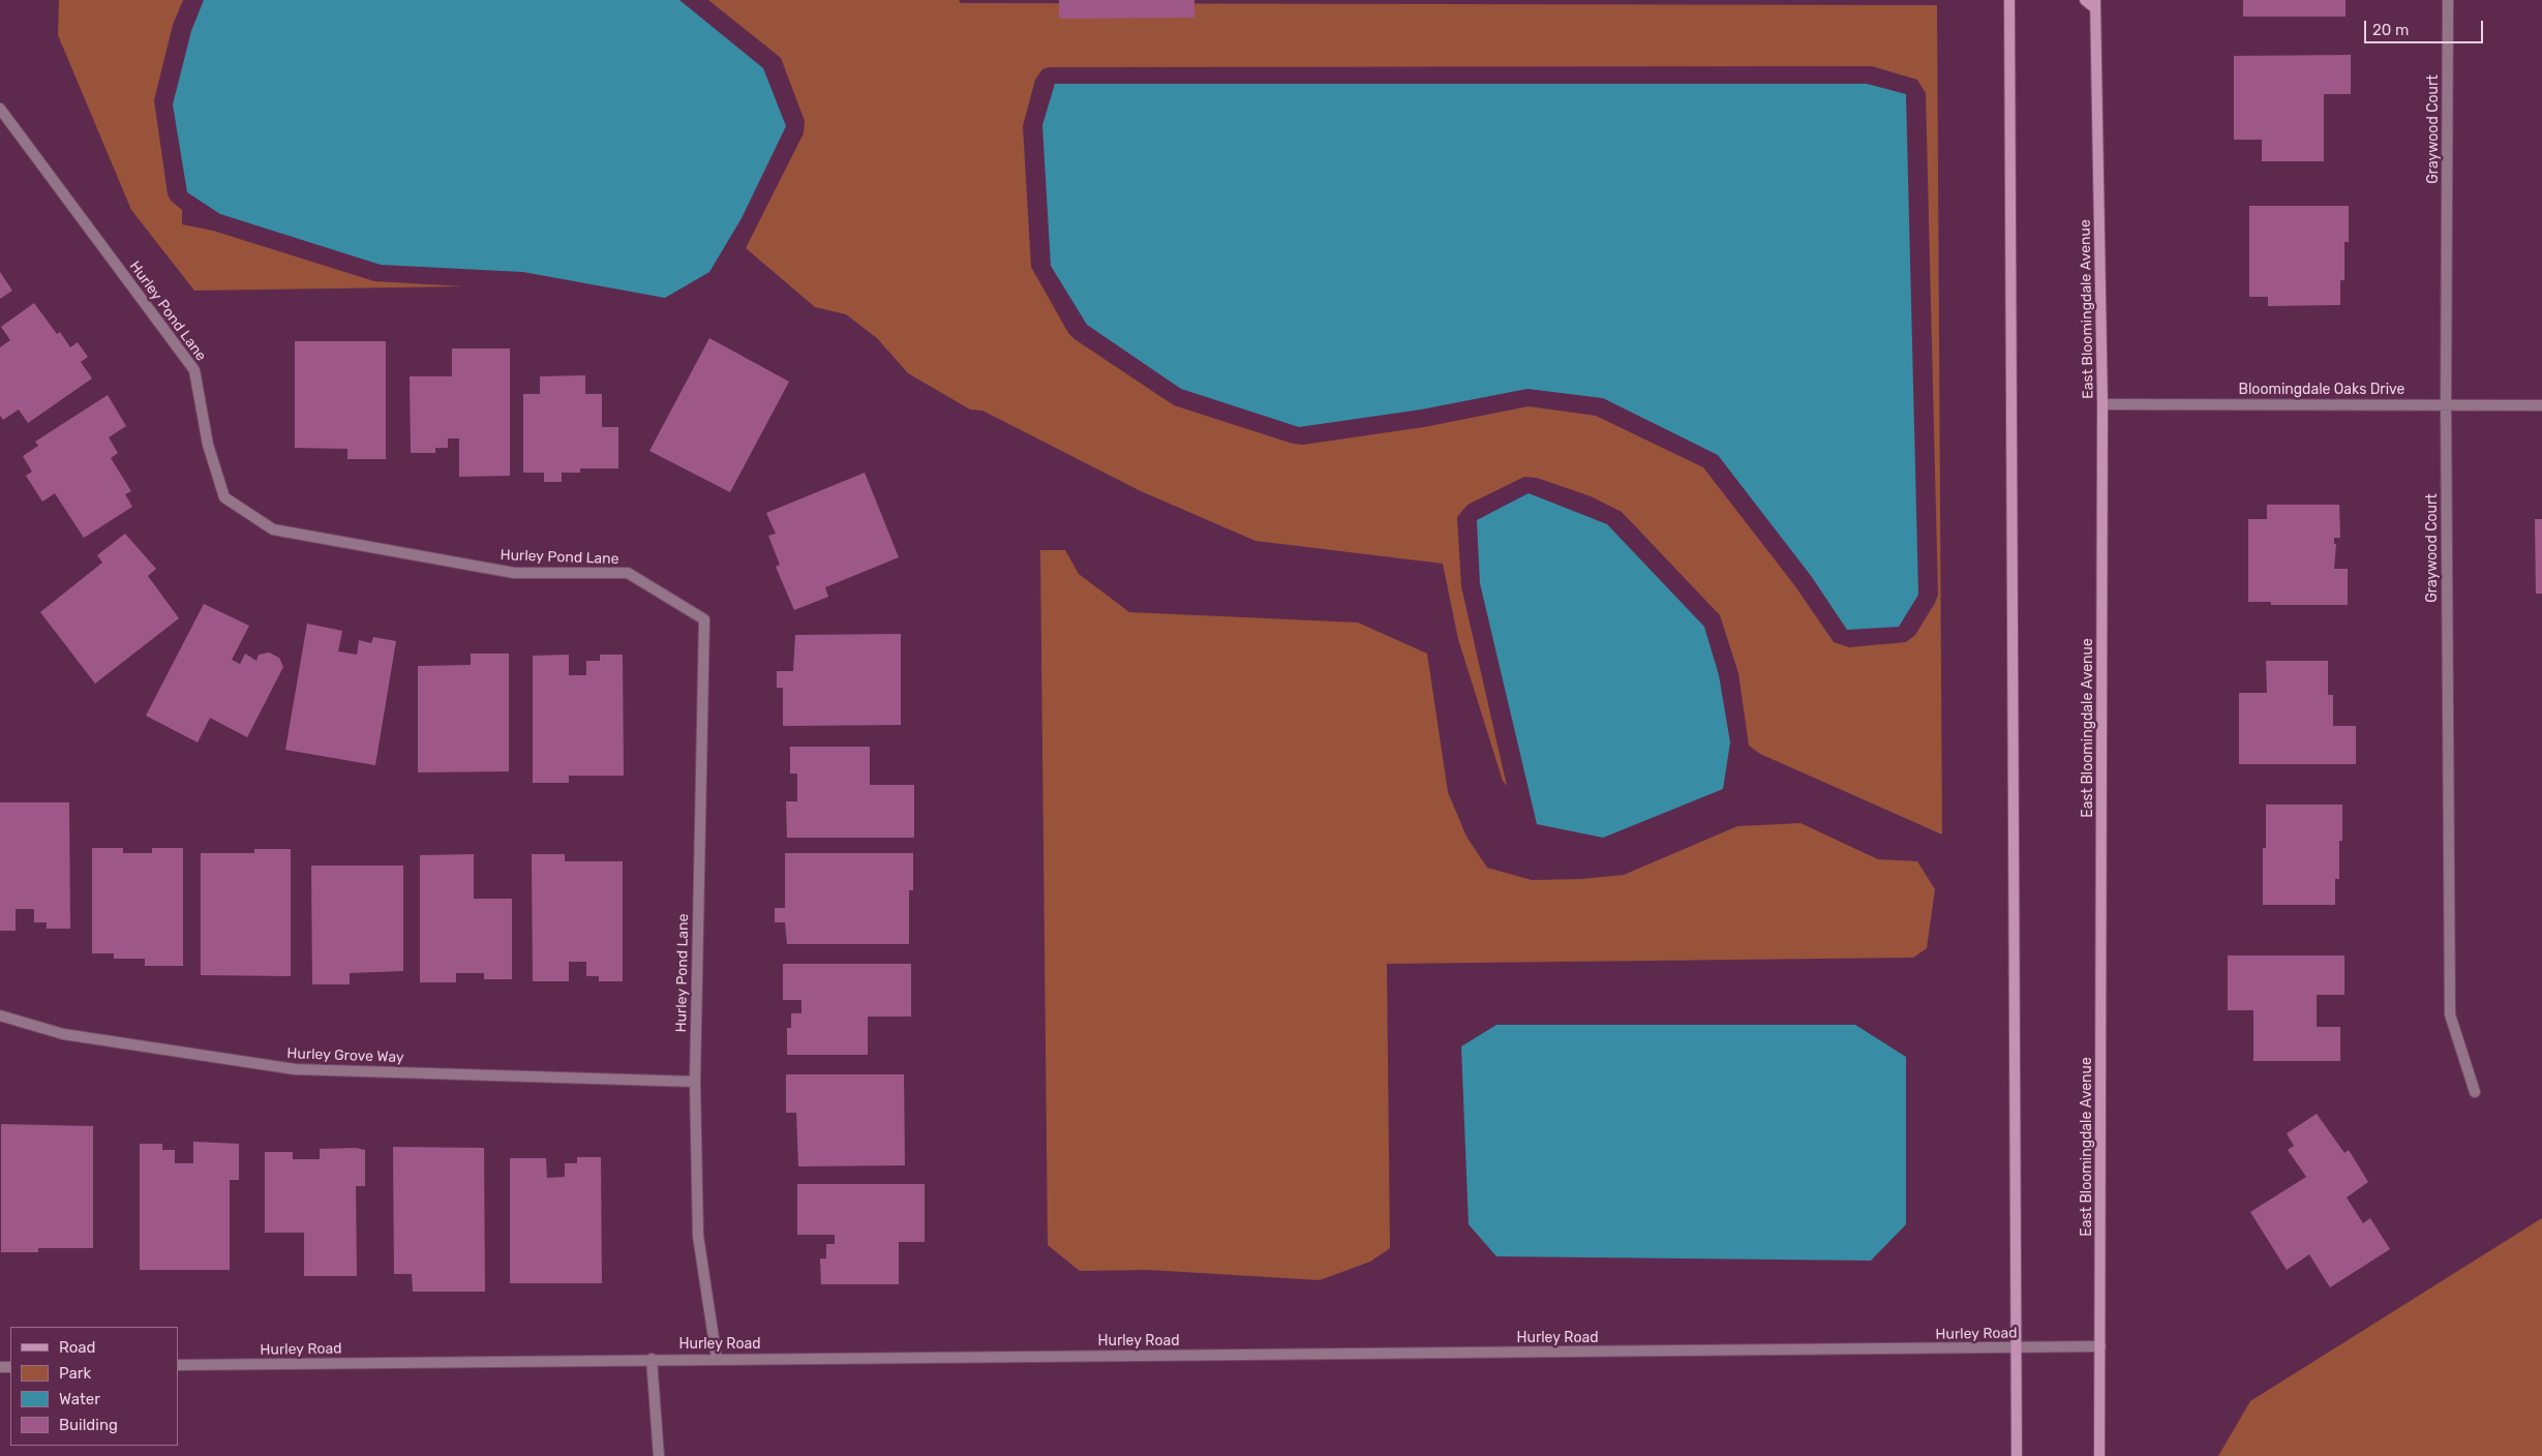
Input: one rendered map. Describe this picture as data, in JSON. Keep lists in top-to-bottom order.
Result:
{
  "streets": {
    "main road": ["East Bloomingdale Avenue"],
    "street": [
      "Graywood Court",
      "Hurley Pond Lane",
      "Bloomingdale Oaks Drive",
      "Hurley Grove Way",
      "Hurley Road"
    ]
  },
  "crossings": [
    ["Graywood Court", "Bloomingdale Oaks Drive"],
    ["East Bloomingdale Avenue", "Bloomingdale Oaks Drive"],
    ["East Bloomingdale Avenue", "Hurley Road"],
    ["Hurley Pond Lane", "Hurley Grove Way"],
    ["Hurley Pond Lane", "Hurley Road"]
  ],
  "legend": [
    "Road",
    "Park",
    "Water",
    "Building"
  ],
  "scale_bar": "20 m"
}
